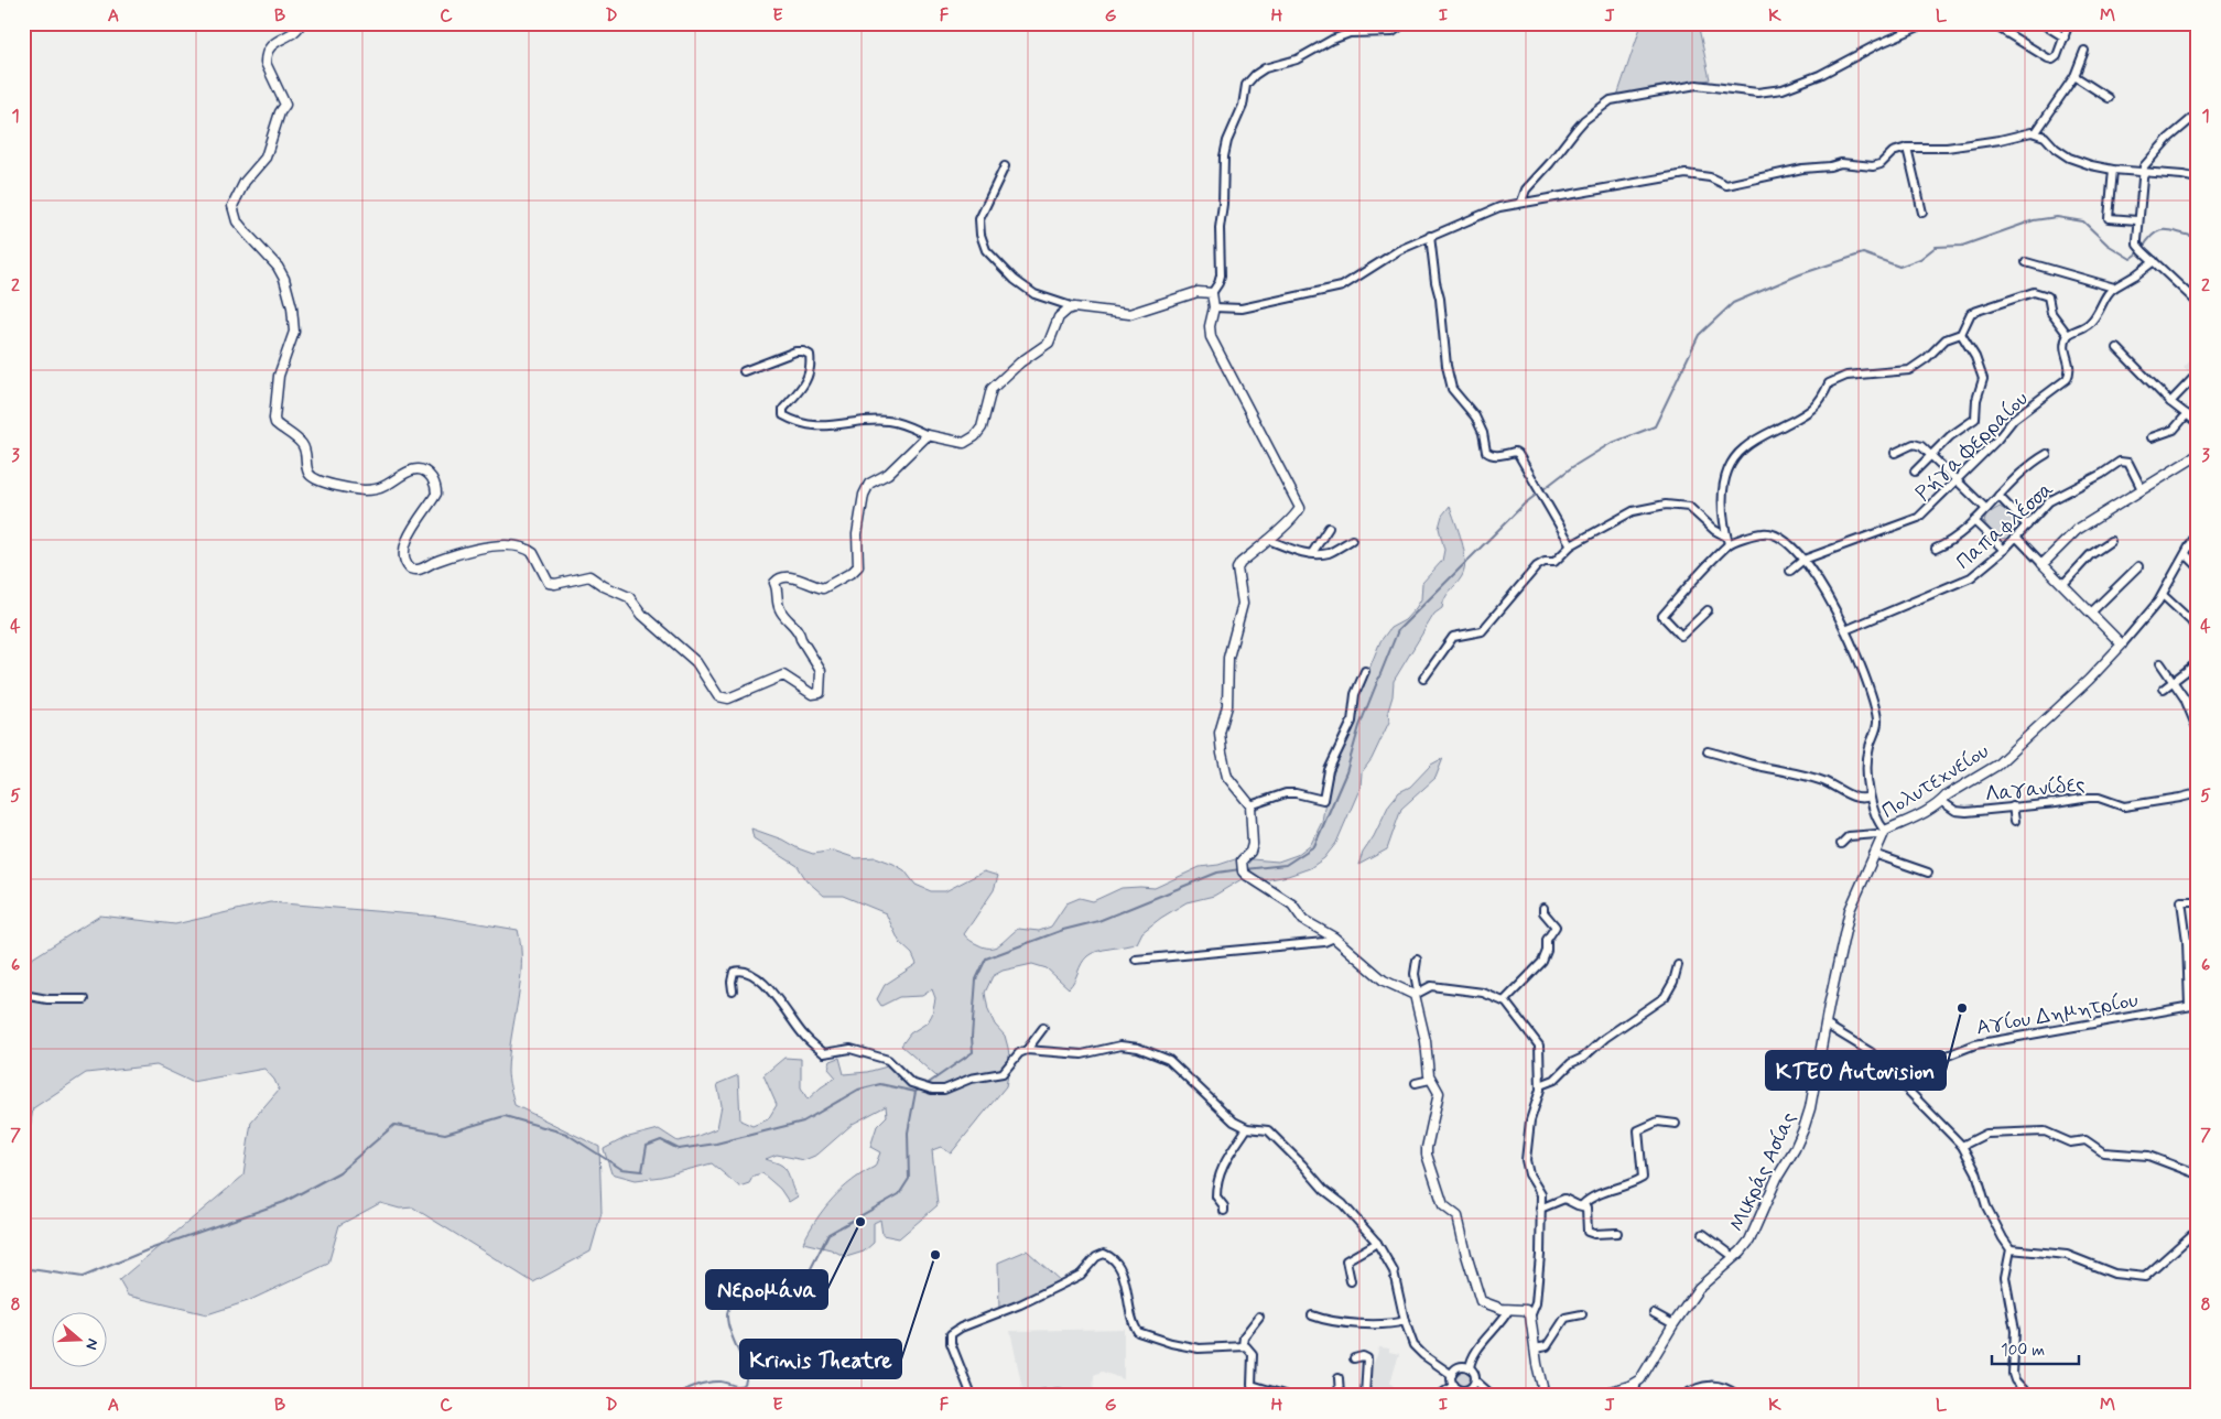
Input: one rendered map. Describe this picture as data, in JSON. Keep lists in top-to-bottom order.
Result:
{
  "streets": {
    "street": [
      "Ρήγα Φερραίου",
      "Παπαφλέσσα",
      "Πολυτεχνείου",
      "Λαγανίδες",
      "Αγίου Δημητρίου",
      "Μικράς Ασίας"
    ]
  },
  "crossings": [
    ["Πολυτεχνείου", "Λαγανίδες"],
    ["Πολυτεχνείου", "Μικράς Ασίας"]
  ],
  "places": ["KTEO Autovision", "Νερομάνα", "Krinis Theatre"],
  "scale_bar": "100 m",
  "north": "right",
  "grid": {
    "columns": [
      "A",
      "B",
      "C",
      "D",
      "E",
      "F",
      "G",
      "H",
      "I",
      "J",
      "K",
      "L",
      "M"
    ],
    "rows": [
      "1",
      "2",
      "3",
      "4",
      "5",
      "6",
      "7",
      "8"
    ]
  }
}
